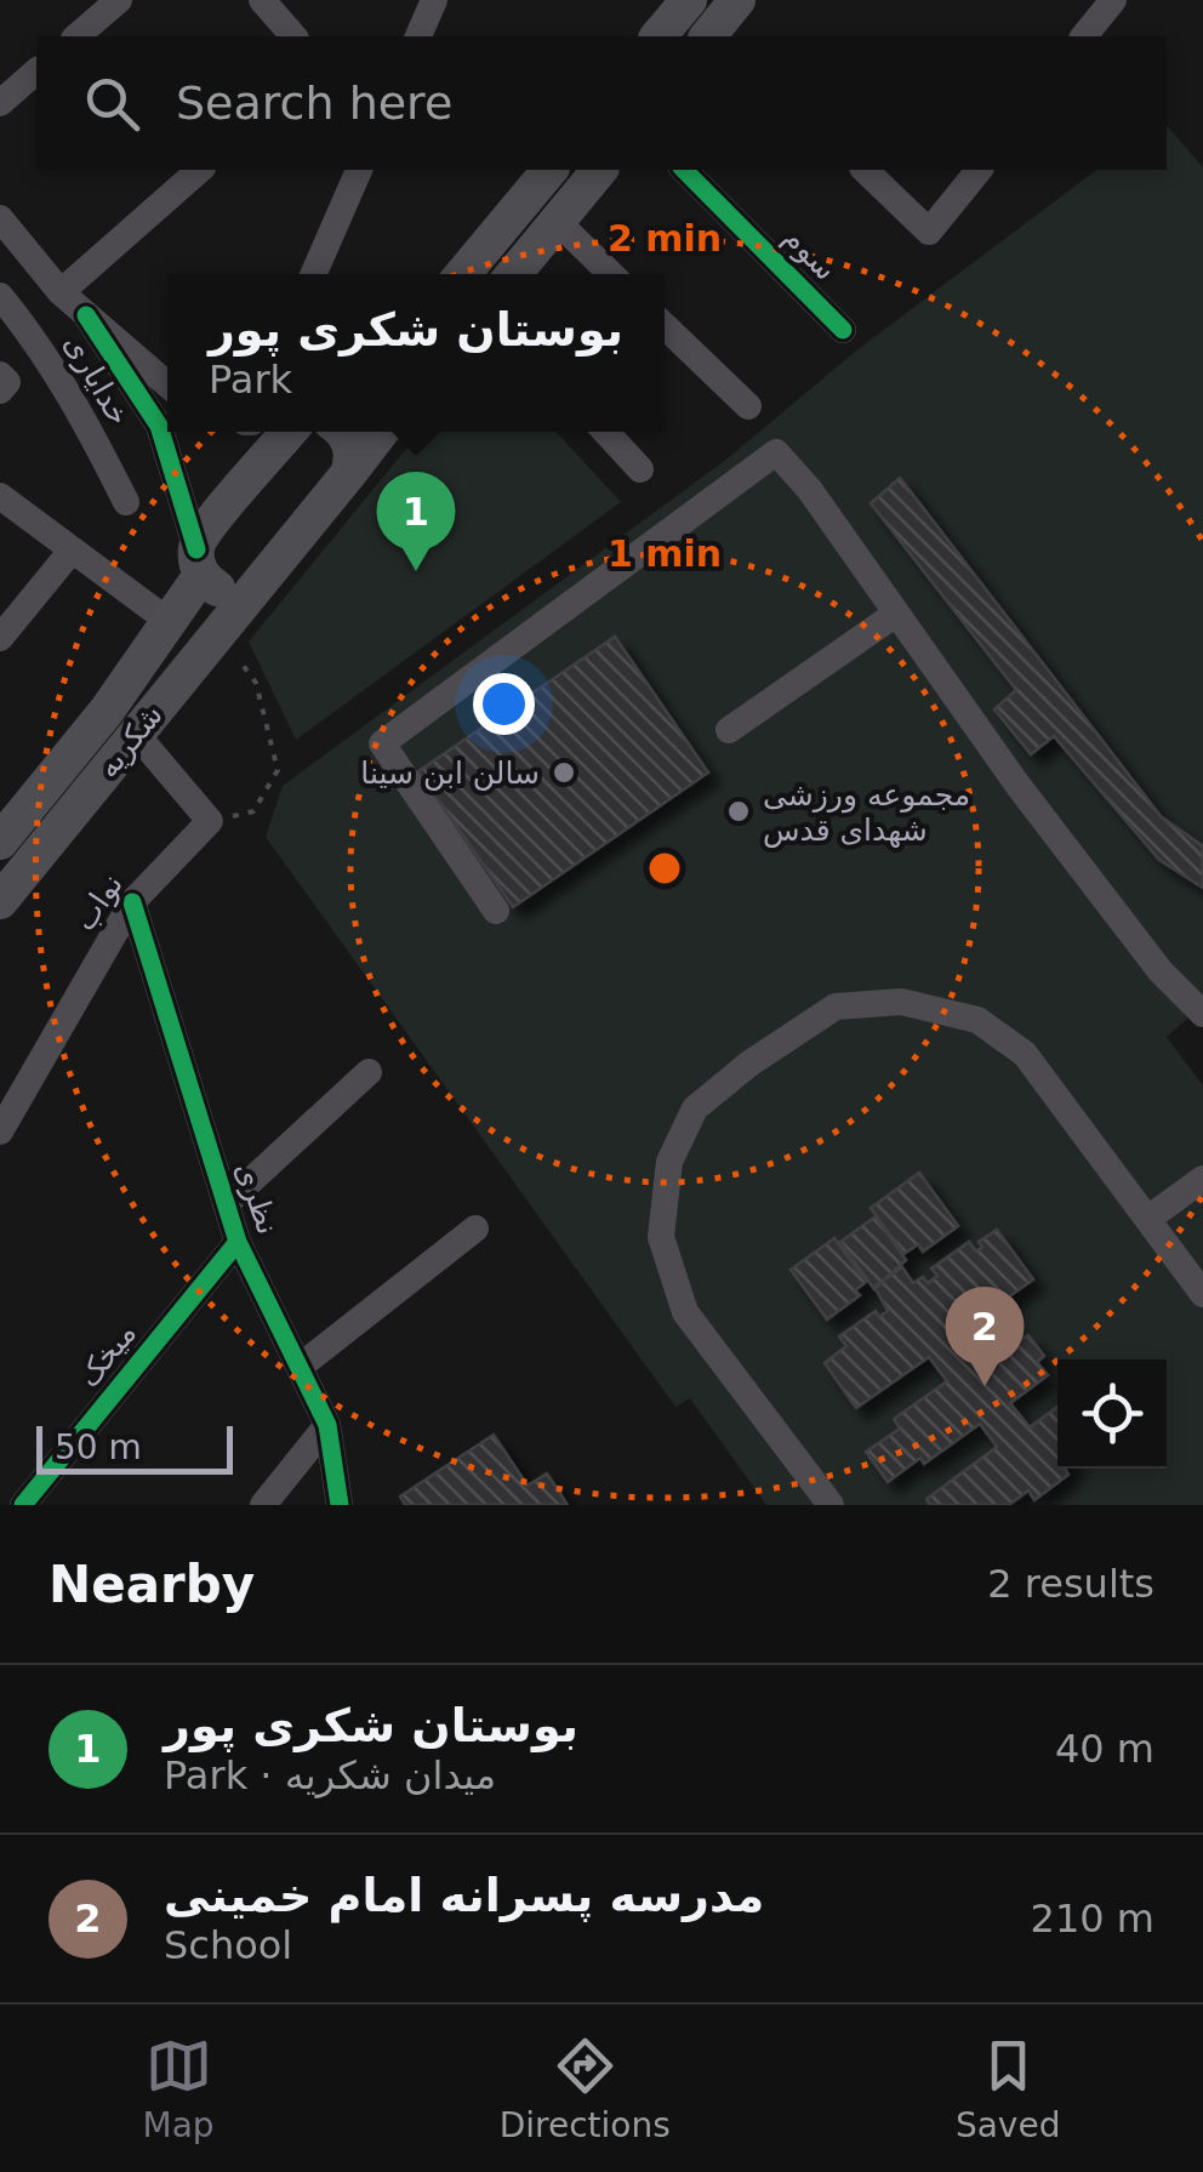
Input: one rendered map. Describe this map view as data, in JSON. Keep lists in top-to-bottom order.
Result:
{
  "streets": {
    "main road": ["شکریه"],
    "street": [
      "سوم",
      "خدایاری",
      "نواب",
      "نظری",
      "میخک"
    ]
  },
  "crossings": [
    ["خدایاری", "شکریه"],
    ["نواب", "نظری"],
    ["نظری", "میخک"]
  ],
  "places": ["سالن ابن سینا", "مجموعه ورزشی شهدای قدس"],
  "scale_bar": "50 m",
  "page": {
    "search": "Search here",
    "popup": ["بوستان شکری پور", "Park"],
    "pins": ["1", "2"],
    "scale": "50 m",
    "heading": ["Nearby", "2 results"],
    "list": [
      {
        "mark": "1",
        "name": "بوستان شکری پور",
        "note": "Park · میدان شکریه",
        "value": "40 m"
      },
      {
        "mark": "2",
        "name": "مدرسه پسرانه امام خمینی",
        "note": "School",
        "value": "210 m"
      }
    ],
    "nav": ["Map", "Directions", "Saved"]
  },
  "rings": ["2 min", "1 min"]
}
